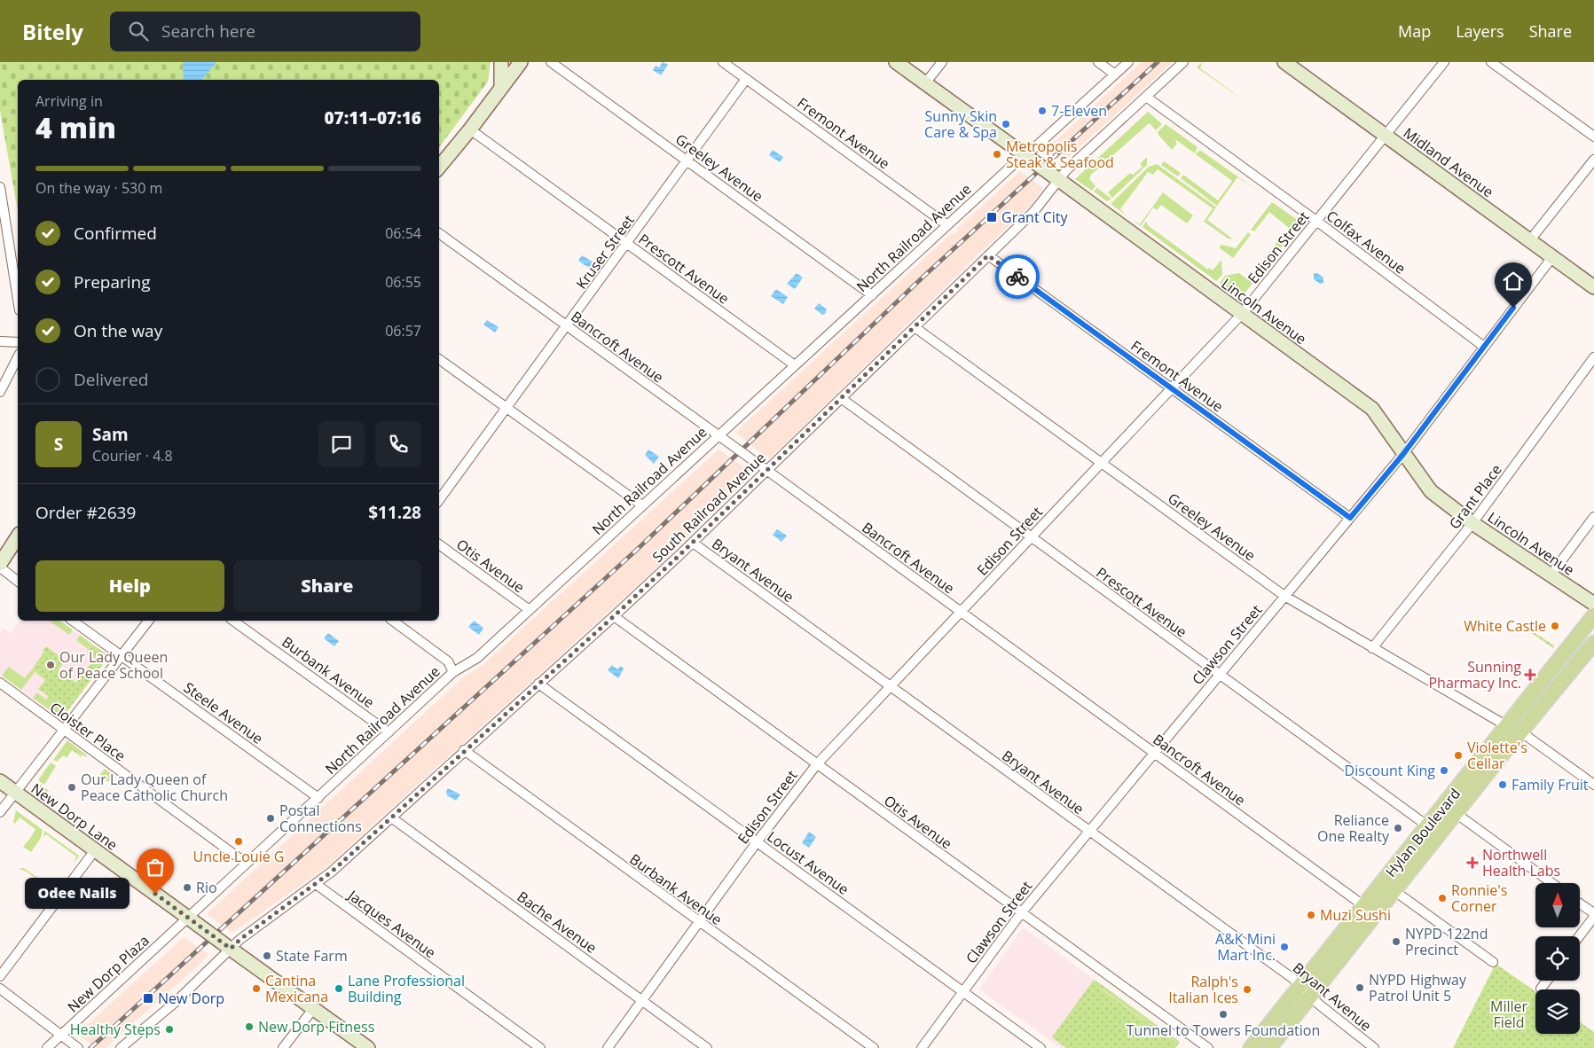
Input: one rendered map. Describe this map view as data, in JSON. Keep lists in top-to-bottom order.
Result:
{
  "streets": {
    "main road": ["Hylan Boulevard"],
    "street": [
      "Fremont Avenue",
      "Midland Avenue",
      "Greeley Avenue",
      "North Railroad Avenue",
      "Colfax Avenue",
      "Edison Street",
      "Kruser Street",
      "Prescott Avenue",
      "Lincoln Avenue",
      "Bancroft Avenue",
      "Grant Place",
      "South Railroad Avenue",
      "Otis Avenue",
      "Bryant Avenue",
      "Clawson Street",
      "Burbank Avenue",
      "Steele Avenue",
      "Cloister Place",
      "New Dorp Lane",
      "Locust Avenue",
      "Bache Avenue",
      "Jacques Avenue",
      "New Dorp Plaza"
    ]
  },
  "crossings": [
    ["Fremont Avenue", "North Railroad Avenue"],
    ["Fremont Avenue", "Edison Street"],
    ["Fremont Avenue", "Kruser Street"],
    ["Fremont Avenue", "South Railroad Avenue"],
    ["Fremont Avenue", "Clawson Street"],
    ["Midland Avenue", "Edison Street"],
    ["Midland Avenue", "Clawson Street"],
    ["Greeley Avenue", "North Railroad Avenue"],
    ["Greeley Avenue", "Edison Street"],
    ["Greeley Avenue", "Kruser Street"],
    ["Greeley Avenue", "Grant Place"],
    ["Greeley Avenue", "South Railroad Avenue"],
    ["Greeley Avenue", "Clawson Street"],
    ["Greeley Avenue", "Hylan Boulevard"],
    ["North Railroad Avenue", "Prescott Avenue"],
    ["North Railroad Avenue", "Lincoln Avenue"],
    ["North Railroad Avenue", "Bancroft Avenue"],
    ["North Railroad Avenue", "Otis Avenue"],
    ["North Railroad Avenue", "Burbank Avenue"],
    ["North Railroad Avenue", "Steele Avenue"],
    ["North Railroad Avenue", "Cloister Place"],
    ["North Railroad Avenue", "New Dorp Lane"],
    ["North Railroad Avenue", "New Dorp Plaza"],
    ["Colfax Avenue", "Edison Street"],
    ["Colfax Avenue", "South Railroad Avenue"],
    ["Colfax Avenue", "Clawson Street"],
    ["Edison Street", "Prescott Avenue"],
    ["Edison Street", "Lincoln Avenue"],
    ["Edison Street", "Bancroft Avenue"],
    ["Edison Street", "Otis Avenue"],
    ["Edison Street", "Bryant Avenue"],
    ["Edison Street", "Burbank Avenue"],
    ["Edison Street", "Locust Avenue"],
    ["Edison Street", "Bache Avenue"],
    ["Kruser Street", "Prescott Avenue"],
    ["Kruser Street", "Bancroft Avenue"],
    ["Prescott Avenue", "South Railroad Avenue"],
    ["Prescott Avenue", "Clawson Street"],
    ["Prescott Avenue", "Hylan Boulevard"],
    ["Lincoln Avenue", "Grant Place"],
    ["Lincoln Avenue", "South Railroad Avenue"],
    ["Lincoln Avenue", "Clawson Street"],
    ["Bancroft Avenue", "South Railroad Avenue"],
    ["Bancroft Avenue", "Clawson Street"],
    ["Bancroft Avenue", "Hylan Boulevard"],
    ["South Railroad Avenue", "Otis Avenue"],
    ["South Railroad Avenue", "Bryant Avenue"],
    ["South Railroad Avenue", "Burbank Avenue"],
    ["South Railroad Avenue", "Locust Avenue"],
    ["South Railroad Avenue", "Bache Avenue"],
    ["South Railroad Avenue", "Jacques Avenue"],
    ["Otis Avenue", "Clawson Street"],
    ["Bryant Avenue", "Clawson Street"],
    ["Bryant Avenue", "Hylan Boulevard"],
    ["Clawson Street", "Locust Avenue"],
    ["New Dorp Lane", "New Dorp Plaza"]
  ],
  "parks": ["Miller Field"],
  "places": {
    "other": [
      "7-Eleven",
      "Sunny Skin Care & Spa",
      "Metropolis Steak & Seafood",
      "White Castle",
      "Our Lady Queen of Peace School",
      "Violette's Cellar",
      "Discount King",
      "Family Fruit",
      "Our Lady Queen of Peace Catholic Church",
      "Postal Connections",
      "Reliance One Realty",
      "Uncle Louie G",
      "Rio",
      "Odee Nails",
      "Ronnie's Corner",
      "Muzi Sushi",
      "NYPD 122nd Precinct",
      "A&K Mini Mart Inc.",
      "State Farm",
      "NYPD Highway Patrol Unit 5",
      "Cantina Mexicana",
      "Lane Professional Building",
      "Ralph's Italian Ices",
      "Tunnel to Towers Foundation",
      "New Dorp Fitness",
      "Healthy Steps"
    ],
    "transit": ["Grant City", "New Dorp"],
    "health": ["Sunning Pharmacy Inc.", "Northwell Health Labs"]
  },
  "north": "top",
  "page": {
    "header": "Bitely",
    "search": "Search here",
    "nav": ["Map", "Layers", "Share"],
    "heading": ["4 min", "Arriving in", "07:11–07:16"],
    "panel": [
      "Sam",
      "Courier · 4.8",
      "Order #2639",
      "$11.28"
    ],
    "bar": "On the way · 530 m",
    "list": [
      ["Confirmed", "06:54"],
      ["Preparing", "06:55"],
      ["On the way", "06:57"],
      "Delivered"
    ],
    "round": "S",
    "buttons": ["Help", "Share"],
    "bubble": "Odee Nails"
  }
}
